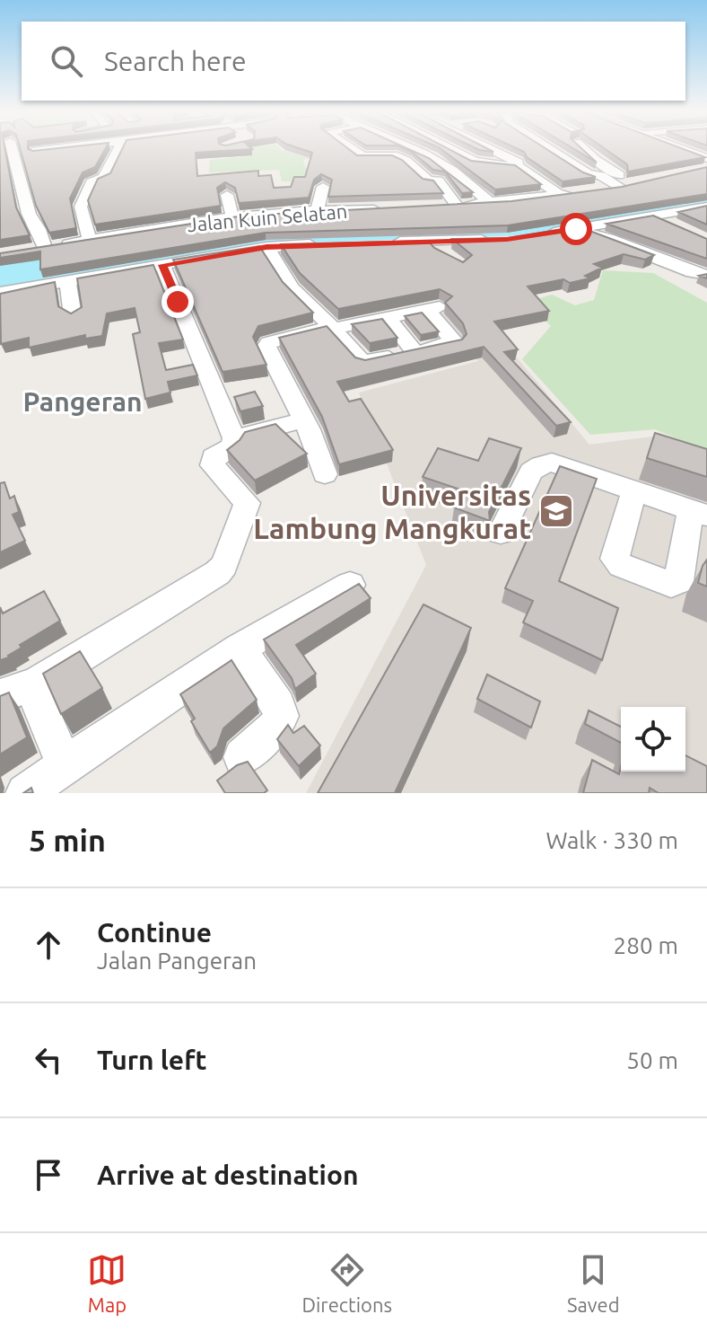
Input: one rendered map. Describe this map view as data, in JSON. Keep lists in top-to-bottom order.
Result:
{
  "streets": {
    "street": ["Jalan Kuin Selatan"]
  },
  "districts": ["Pangeran"],
  "places": {
    "school or university": ["Universitas Lambung Mangkurat"]
  },
  "page": {
    "search": "Search here",
    "heading": ["5 min", "Walk · 330 m"],
    "list": [
      ["Continue", "Jalan Pangeran", "280 m"],
      ["Turn left", "50 m"],
      "Arrive at destination"
    ],
    "nav": ["Map", "Directions", "Saved"]
  }
}
